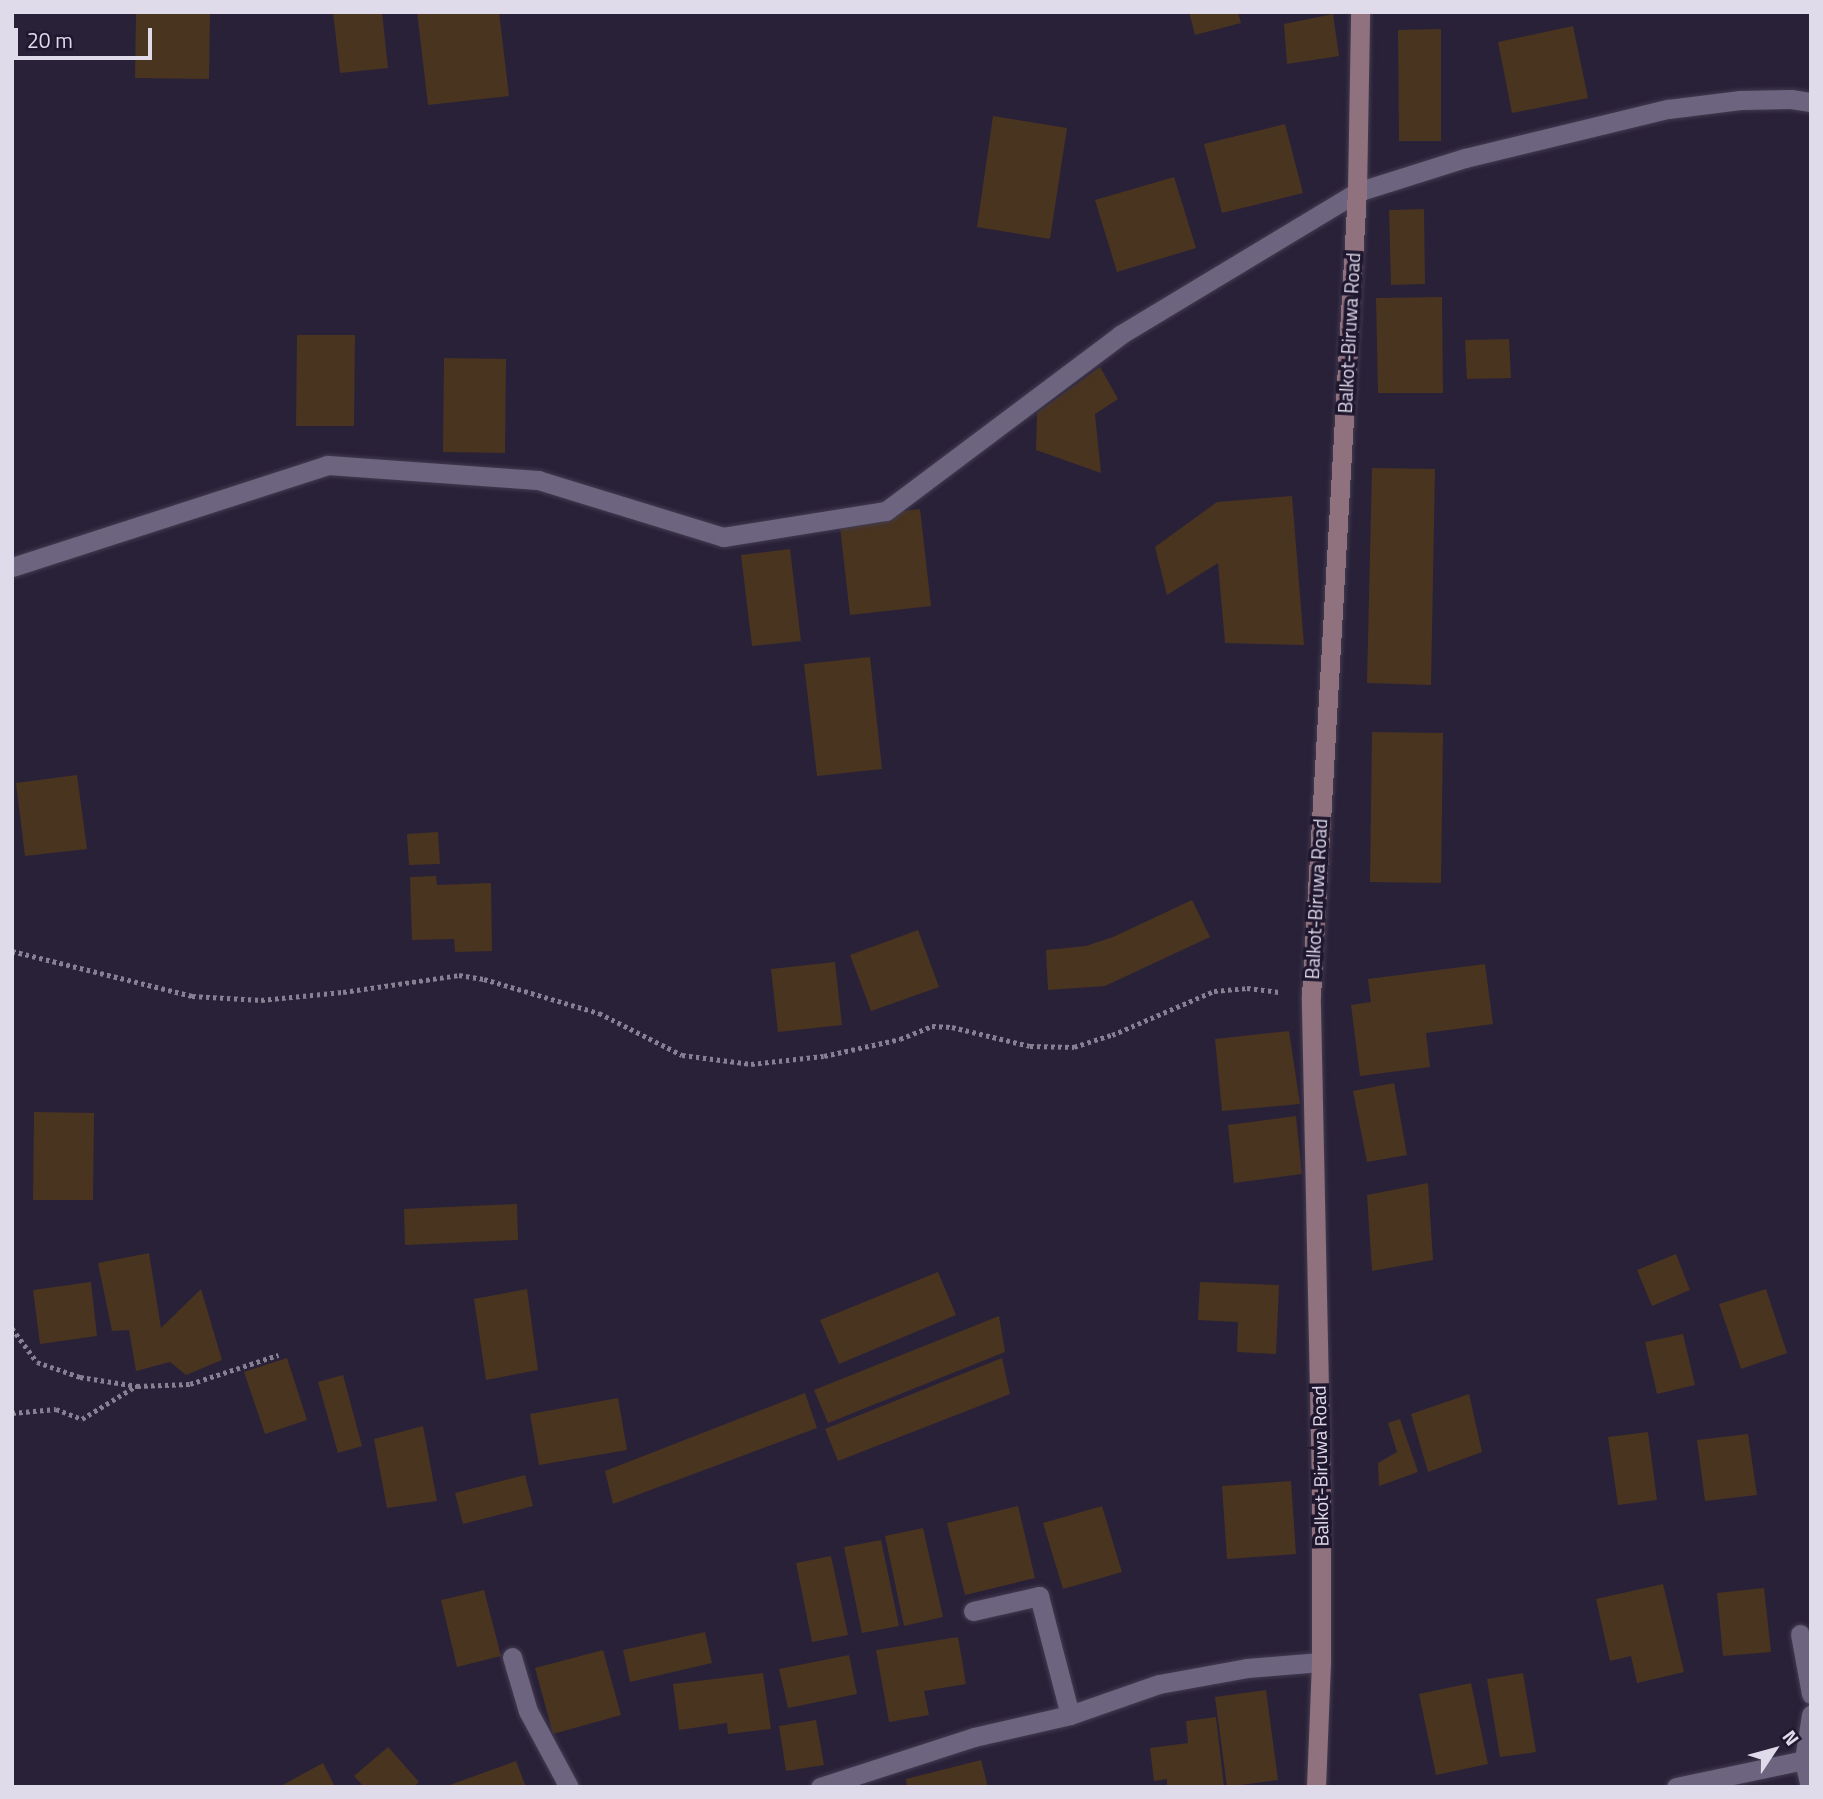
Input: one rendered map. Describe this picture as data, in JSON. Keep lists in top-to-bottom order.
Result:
{
  "streets": {
    "main road": ["Balkot-Biruwa Road"]
  },
  "scale_bar": "20 m",
  "north": "top right"
}
